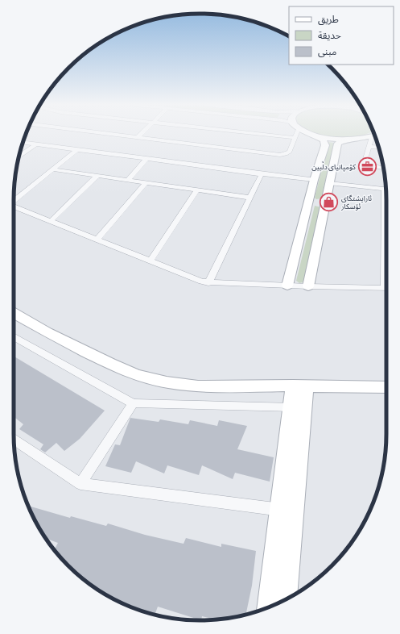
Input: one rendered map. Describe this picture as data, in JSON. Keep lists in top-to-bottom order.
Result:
{
  "places": {
    "office": ["کۆمپانیای دڵبین"],
    "shop": ["ئارایشتگای ئۆسکار"]
  },
  "legend": ["طريق", "حديقة", "مبنى"]
}
